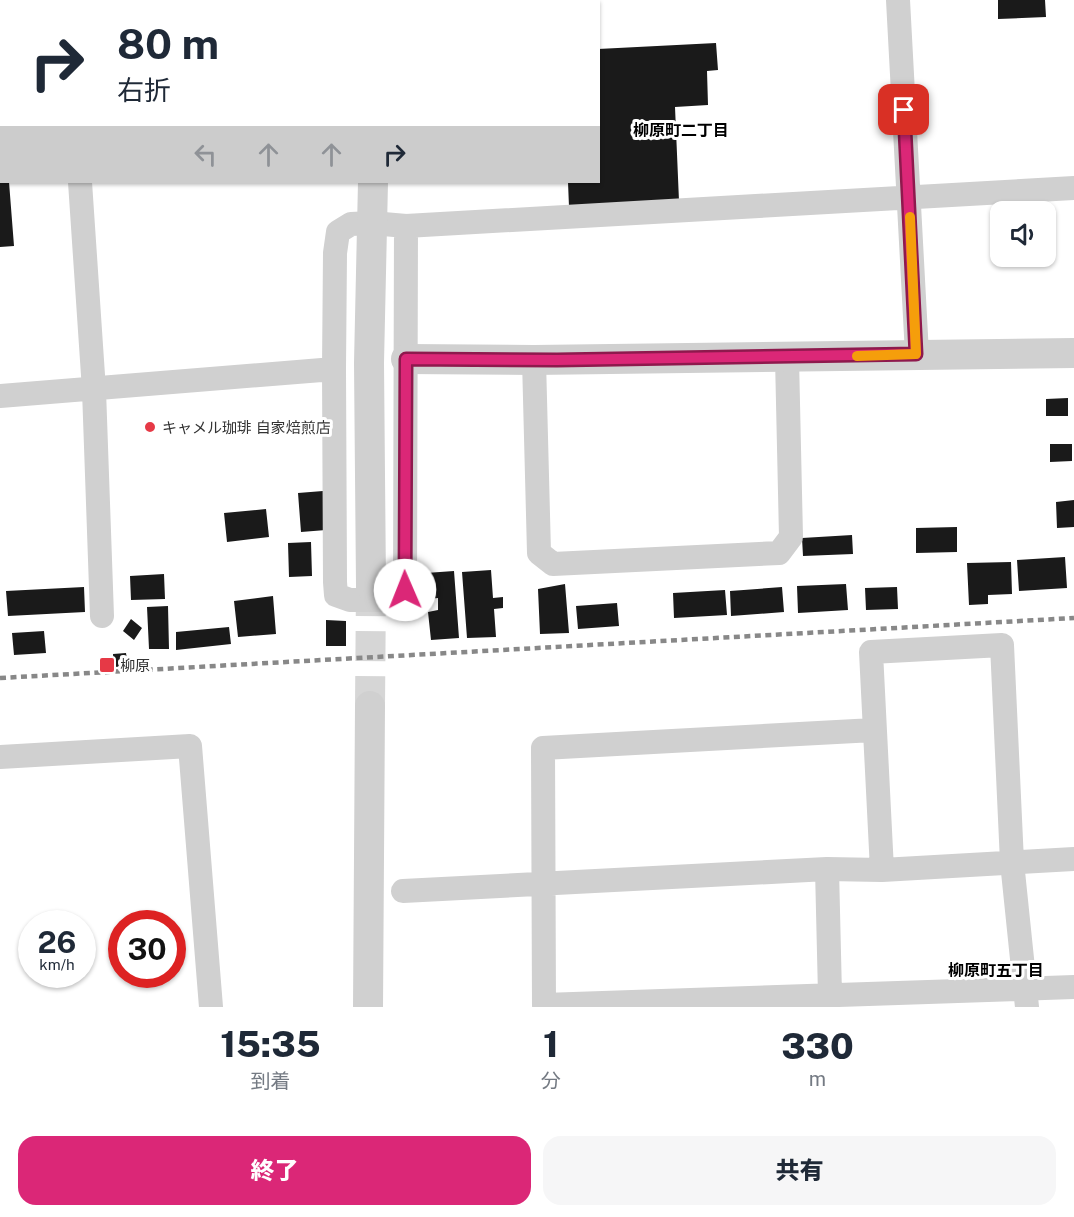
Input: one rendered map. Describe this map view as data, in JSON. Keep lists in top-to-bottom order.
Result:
{
  "districts": ["柳原町二丁目", "柳原町五丁目"],
  "places": {
    "other": ["キャメル珈琲 自家焙煎店"],
    "transit": ["柳原"]
  },
  "page": {
    "turn": ["80 m", "右折"],
    "speed": "26 km/h",
    "limit": "30",
    "eta": [
      "15:35",
      "到着",
      "1",
      "分",
      "330",
      "m"
    ],
    "buttons": ["終了", "共有"]
  }
}
